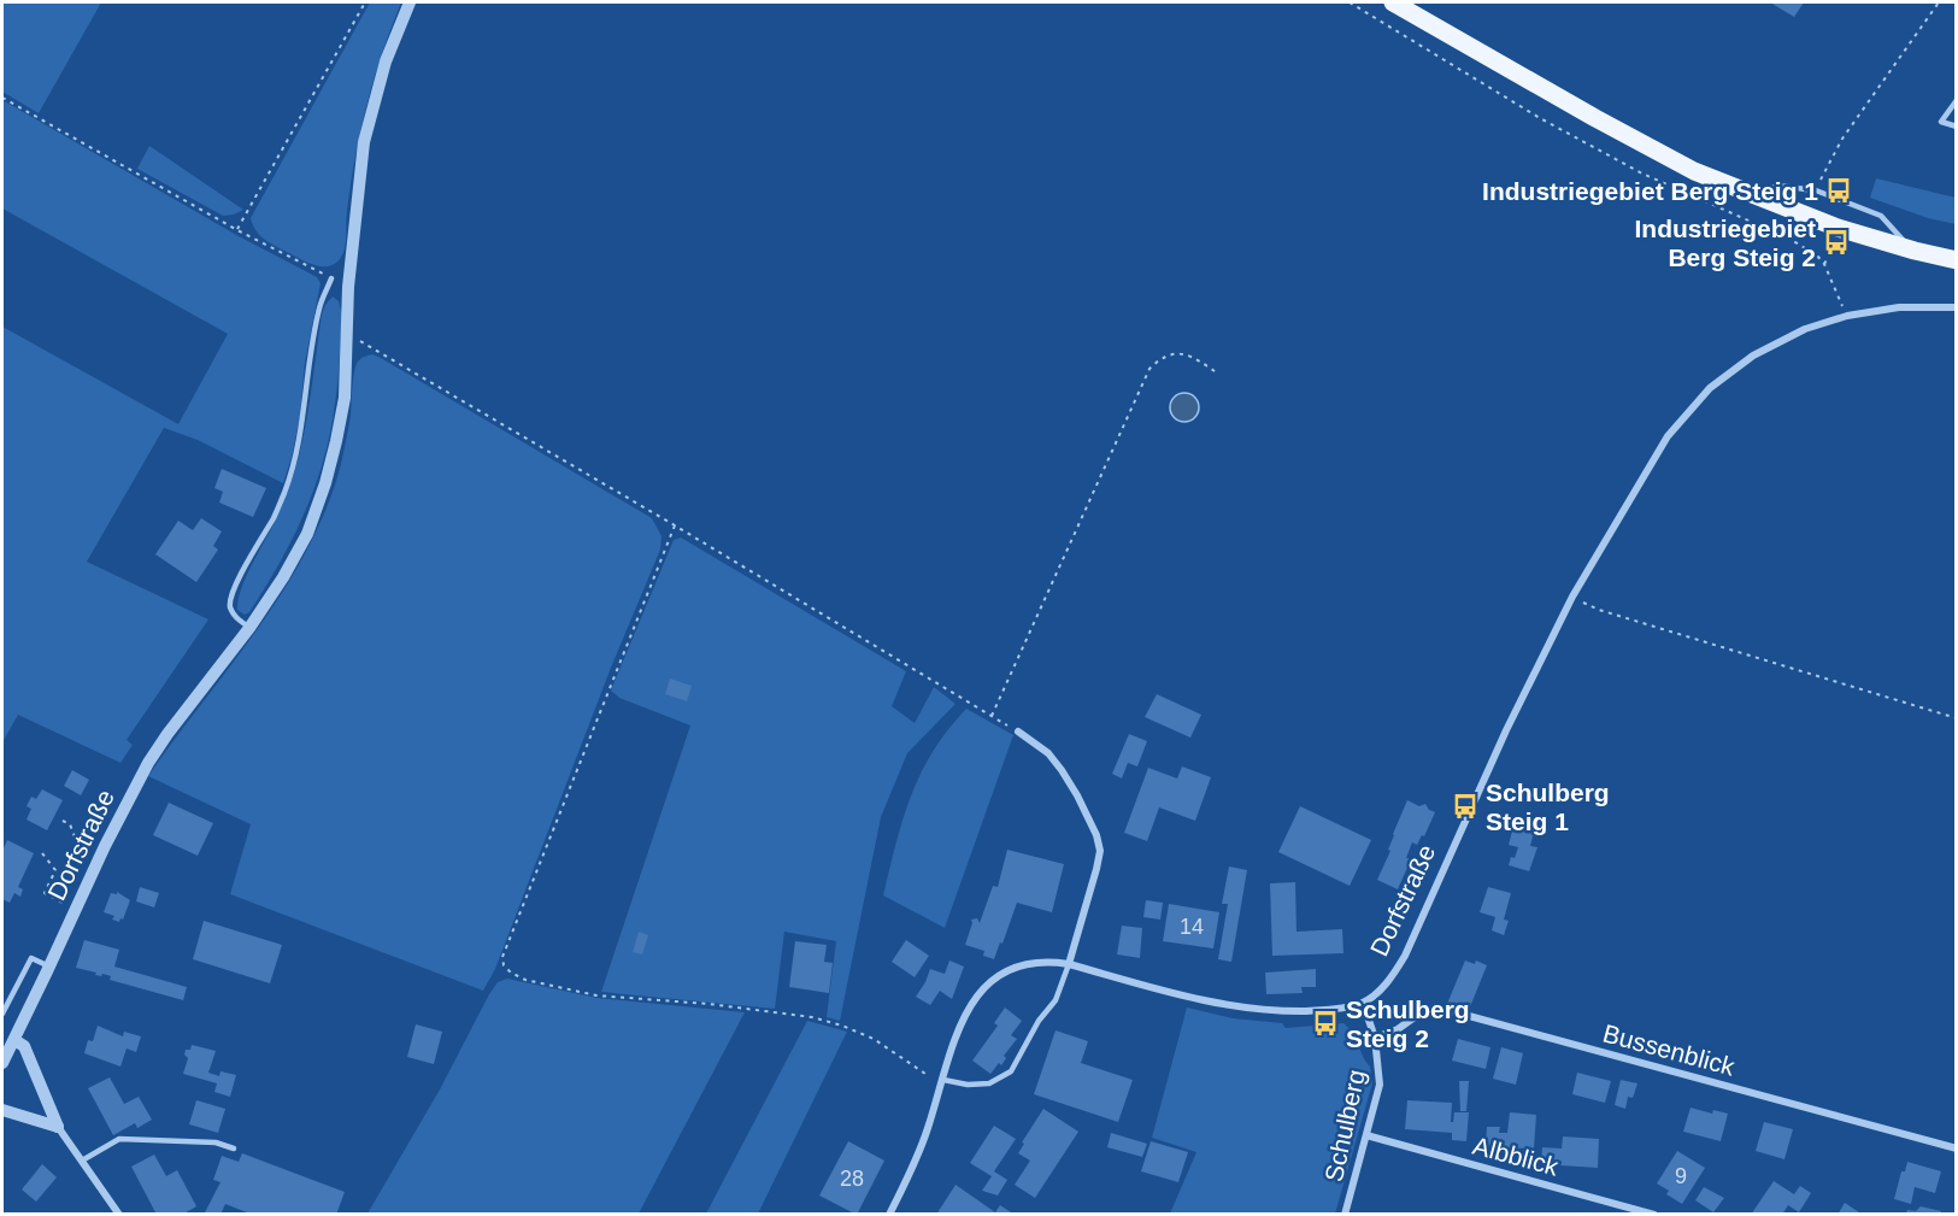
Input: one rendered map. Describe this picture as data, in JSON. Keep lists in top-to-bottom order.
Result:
{
  "streets": {
    "street": [
      "Dorfstraße",
      "Bussenblick",
      "Schulberg",
      "Albblick"
    ]
  },
  "crossings": [
    ["Dorfstraße", "Schulberg"],
    ["Bussenblick", "Schulberg"],
    ["Schulberg", "Albblick"]
  ],
  "places": {
    "bus stop": [
      "Industriegebiet Berg Steig 1",
      "Industriegebiet Berg Steig 2",
      "Schulberg Steig 1",
      "Schulberg Steig 2"
    ]
  },
  "house_numbers": ["14", "9", "28"]
}
